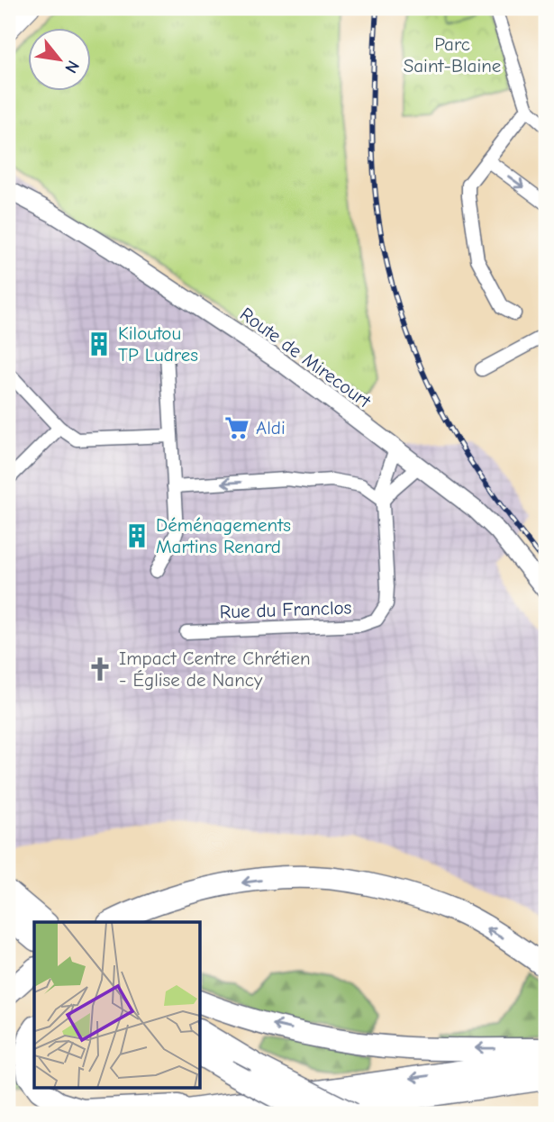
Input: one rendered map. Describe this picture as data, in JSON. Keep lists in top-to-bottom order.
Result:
{
  "streets": {
    "main road": ["Route de Mirecourt"],
    "street": ["Rue du Franclos"]
  },
  "crossings": [
    ["Route de Mirecourt", "Rue du Franclos"]
  ],
  "parks": ["Parc Saint-Blaine"],
  "places": {
    "building": ["Kiloutou TP Ludres", "Déménagements Martins Renard"],
    "supermarket": ["Aldi"],
    "church": ["Impact Centre Chrétien - Église de Nancy"]
  },
  "north": "bottom right"
}
